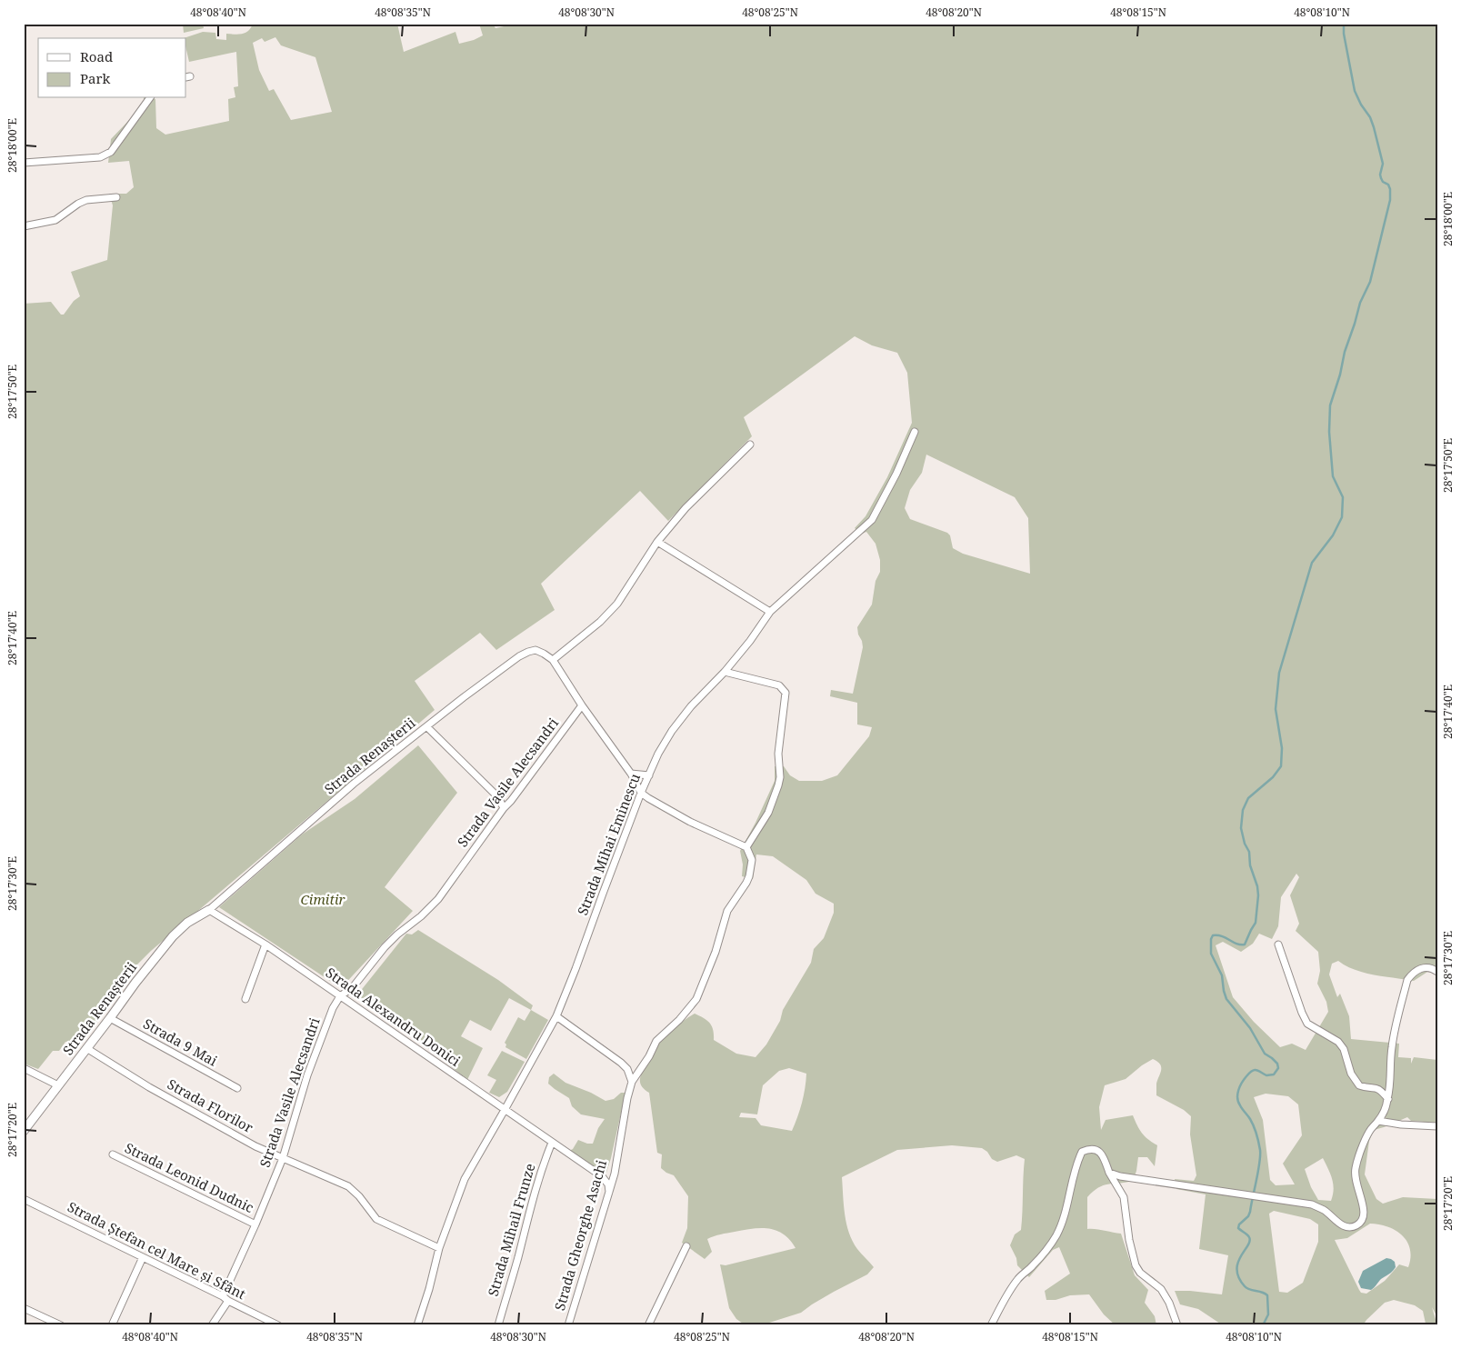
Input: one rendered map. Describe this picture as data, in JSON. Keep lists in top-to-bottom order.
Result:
{
  "streets": {
    "street": [
      "Strada Renașterii",
      "Strada Vasile Alecsandri",
      "Strada Mihai Eminescu",
      "Strada Alexandru Donici",
      "Strada 9 Mai",
      "Strada Florilor",
      "Strada Leonid Dudnic",
      "Strada Mihail Frunze",
      "Strada Gheorghe Asachi",
      "Strada Ștefan cel Mare și Sfânt"
    ]
  },
  "crossings": [
    ["Strada Renașterii", "Strada Alexandru Donici"],
    ["Strada Renașterii", "Strada 9 Mai"],
    ["Strada Renașterii", "Strada Florilor"],
    ["Strada Vasile Alecsandri", "Strada Alexandru Donici"],
    ["Strada Vasile Alecsandri", "Strada Florilor"],
    ["Strada Vasile Alecsandri", "Strada Leonid Dudnic"],
    ["Strada Vasile Alecsandri", "Strada Ștefan cel Mare și Sfânt"],
    ["Strada Mihai Eminescu", "Strada Alexandru Donici"],
    ["Strada Mihai Eminescu", "Strada Florilor"],
    ["Strada Alexandru Donici", "Strada Mihail Frunze"],
    ["Strada Alexandru Donici", "Strada Gheorghe Asachi"]
  ],
  "parks": ["Cimitir"],
  "legend": ["Road", "Park"],
  "coordinates": [
    "48°08'40\"N",
    "48°08'35\"N",
    "48°08'30\"N",
    "48°08'25\"N",
    "48°08'20\"N",
    "48°08'15\"N",
    "48°08'10\"N",
    "28°18'00\"E",
    "28°17'50\"E",
    "28°17'40\"E",
    "28°17'30\"E",
    "28°17'20\"E"
  ]
}
